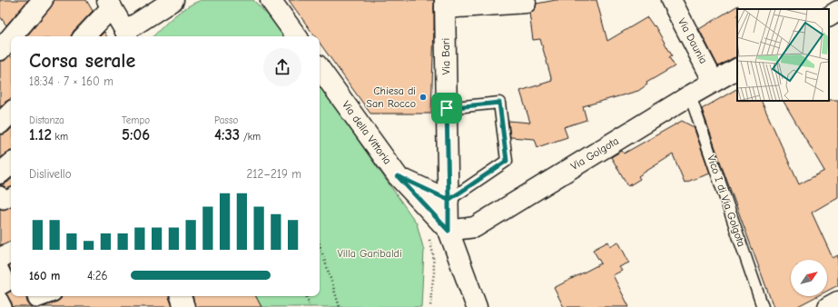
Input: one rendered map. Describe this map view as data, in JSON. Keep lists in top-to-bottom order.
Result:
{
  "streets": {
    "street": [
      "Via Daunia",
      "Via Bari",
      "Via della Vittoria",
      "Via Golgota"
    ],
    "lane": ["Vico I di Via Golgota"]
  },
  "crossings": [
    ["Via Daunia", "Via Golgota"],
    ["Via Bari", "Via della Vittoria"],
    ["Via Bari", "Via Golgota"],
    ["Via della Vittoria", "Via Golgota"],
    ["Via Golgota", "Vico I di Via Golgota"]
  ],
  "parks": ["Villa Garibaldi"],
  "places": ["Chiesa di San Rocco"],
  "north": "top right",
  "page": {
    "heading": ["Corsa serale", "18:34 · 7 × 160 m"],
    "stats": [
      ["Distanza", "1.12 km"],
      ["Tempo", "5:06"],
      ["Passo", "4:33 /km"]
    ],
    "chart": ["Dislivello", "212–219 m"],
    "list": [
      {
        "name": "160 m",
        "note": "4:26"
      }
    ]
  }
}
